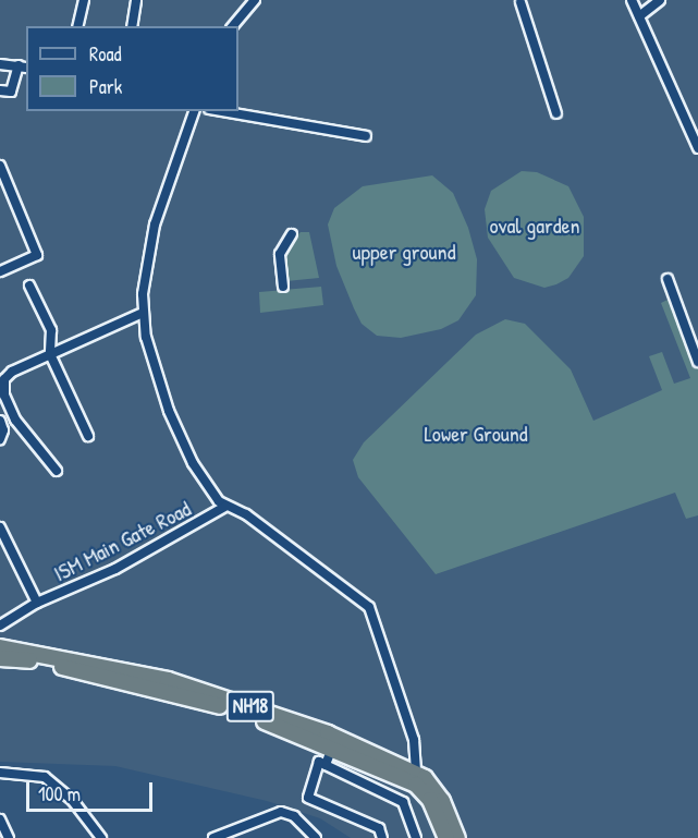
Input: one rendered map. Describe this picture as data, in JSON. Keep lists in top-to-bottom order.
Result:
{
  "streets": {
    "highway": ["NH18"],
    "street": ["ISM Main Gate Road"]
  },
  "parks": ["oval garden", "upper ground", "Lower Ground"],
  "legend": ["Road", "Park"],
  "scale_bar": "100 m"
}
